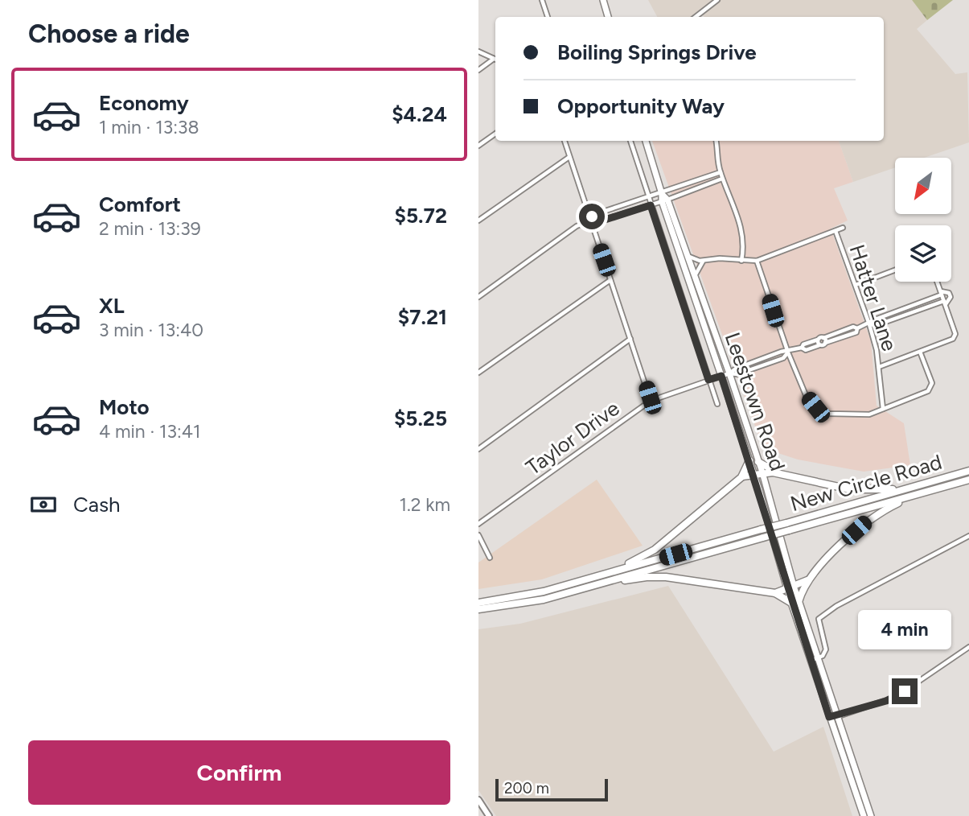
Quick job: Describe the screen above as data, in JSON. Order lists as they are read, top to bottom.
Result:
{
  "streets": {
    "highway": ["New Circle Road"],
    "main road": ["Leestown Road"],
    "street": ["Hatter Lane", "Taylor Drive"]
  },
  "crossings": [
    ["Leestown Road", "Taylor Drive"]
  ],
  "scale_bar": "200 m",
  "north": "bottom left",
  "page": {
    "heading": "Choose a ride",
    "banner": ["Boiling Springs Drive", "Opportunity Way"],
    "list": [
      {
        "name": "Economy",
        "note": "1 min · 13:38",
        "value": "$4.24"
      },
      {
        "name": "Comfort",
        "note": "2 min · 13:39",
        "value": "$5.72"
      },
      {
        "name": "XL",
        "note": "3 min · 13:40",
        "value": "$7.21"
      },
      {
        "name": "Moto",
        "note": "4 min · 13:41",
        "value": "$5.25"
      }
    ],
    "pay": ["Cash", "1.2 km"],
    "bubble": "4 min",
    "buttons": "Confirm",
    "scale": "200 m"
  }
}
